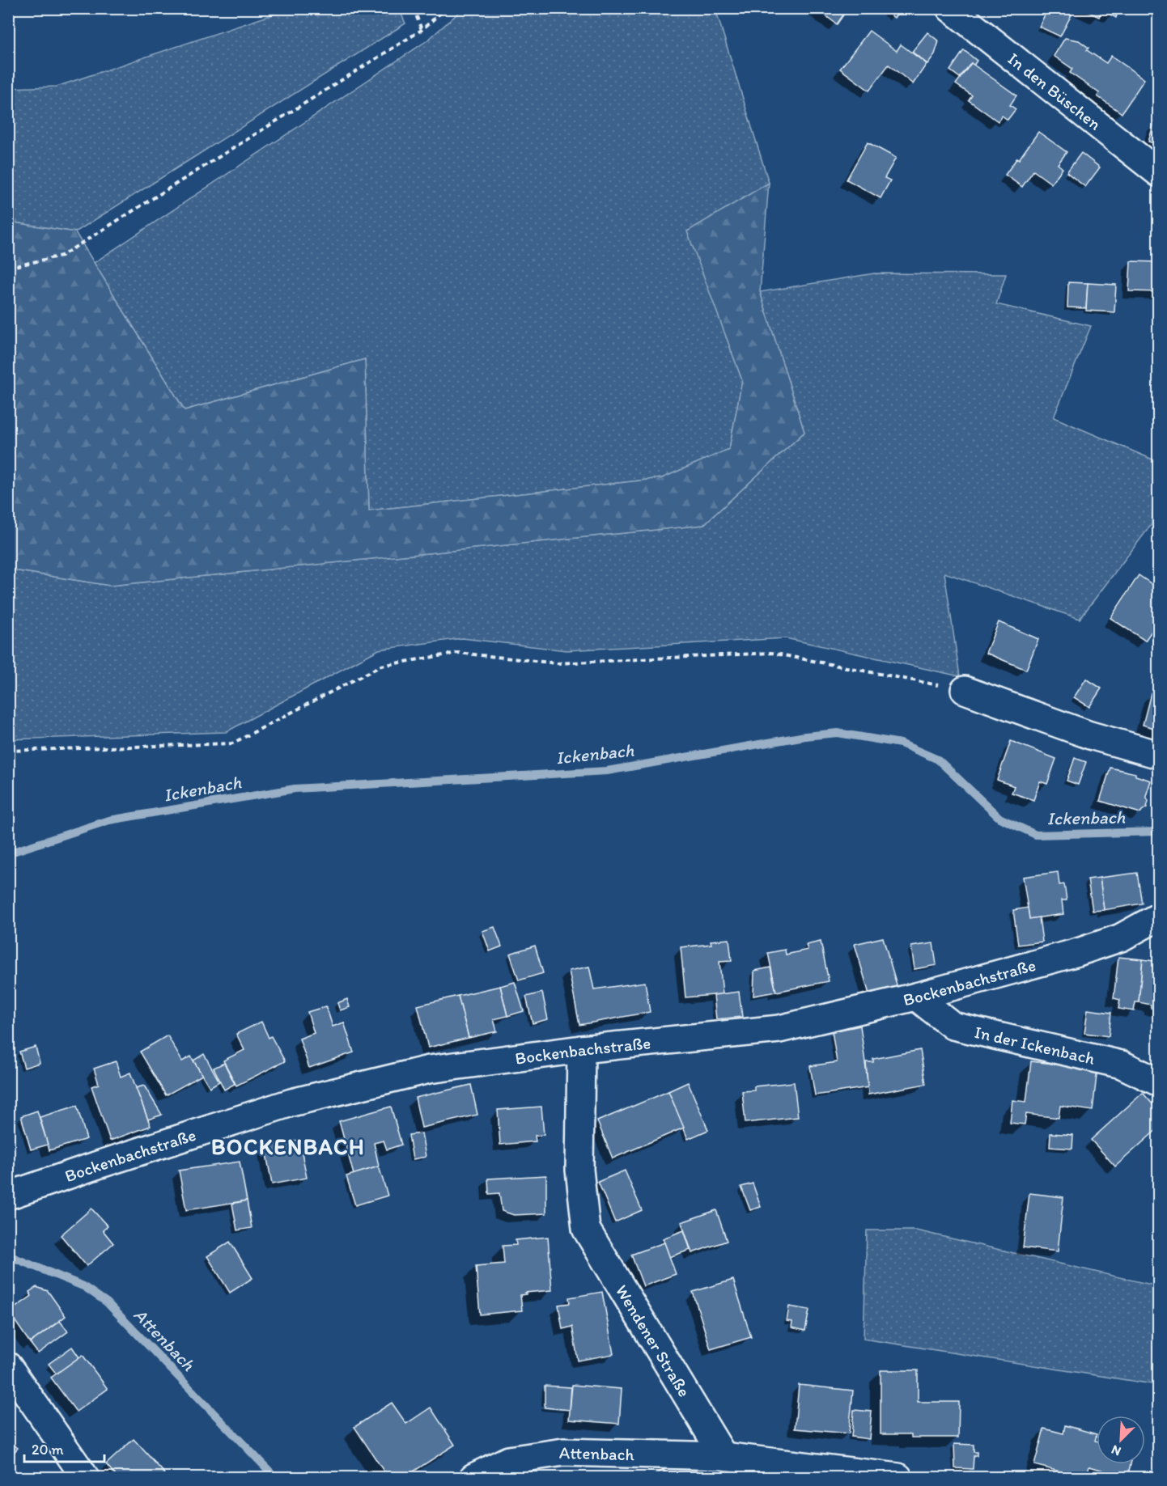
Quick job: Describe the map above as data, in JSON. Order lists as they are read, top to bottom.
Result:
{
  "streets": {
    "street": [
      "In den Büschen",
      "Bockenbachstraße",
      "In der Ickenbach",
      "Wendener Straße",
      "Attenbach"
    ]
  },
  "crossings": [
    ["Bockenbachstraße", "In der Ickenbach"],
    ["Bockenbachstraße", "Wendener Straße"],
    ["Wendener Straße", "Attenbach"]
  ],
  "districts": ["BOCKENBACH"],
  "water": ["Ickenbach", "Attenbach"],
  "scale_bar": "20 m",
  "north": "bottom left"
}
